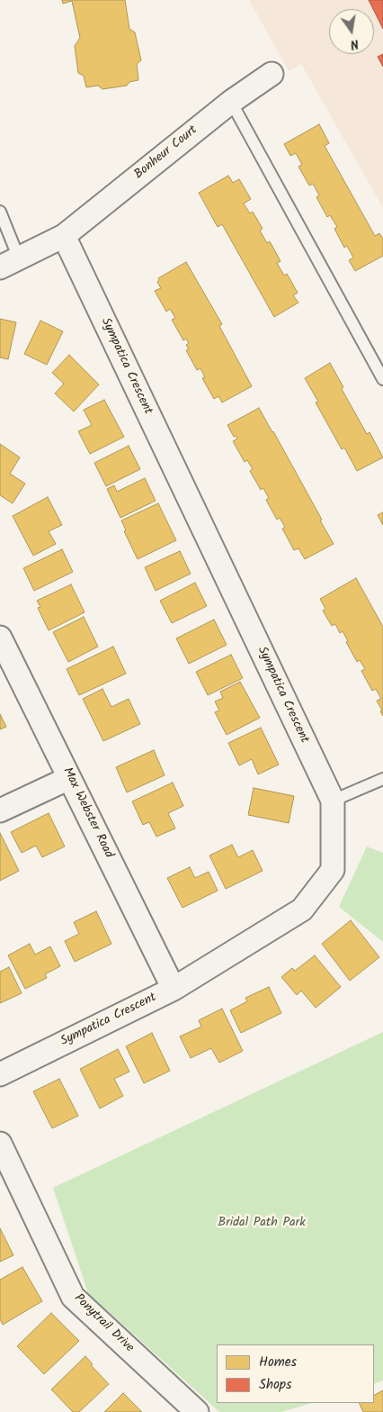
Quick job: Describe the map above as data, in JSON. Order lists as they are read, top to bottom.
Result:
{
  "streets": {
    "street": [
      "Bonheur Court",
      "Sympatica Crescent",
      "Max Webster Road",
      "Ponytrail Drive"
    ]
  },
  "crossings": [
    ["Bonheur Court", "Sympatica Crescent"],
    ["Sympatica Crescent", "Max Webster Road"]
  ],
  "parks": ["Bridal Path Park"],
  "legend": ["Homes", "Shops"],
  "north": "bottom"
}
